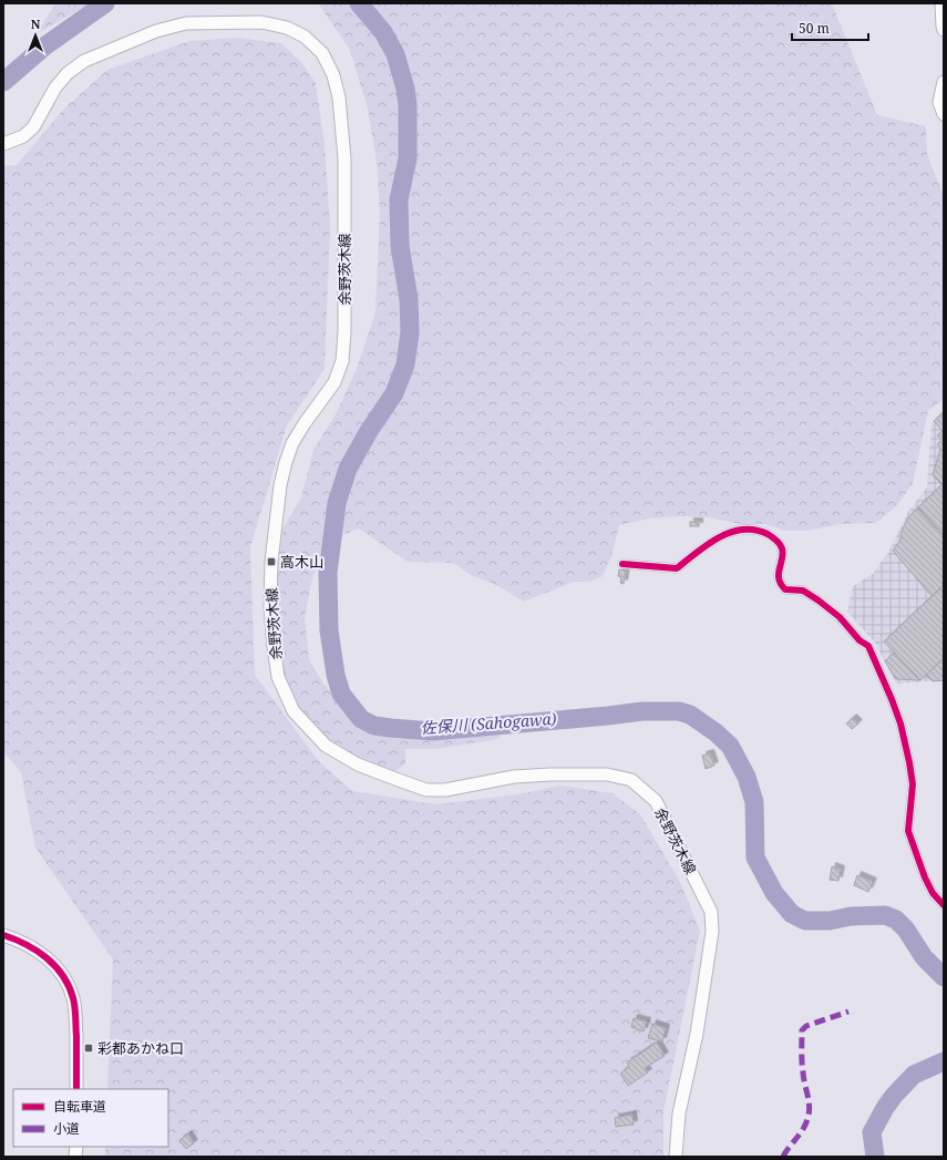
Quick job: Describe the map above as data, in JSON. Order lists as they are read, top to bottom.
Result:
{
  "streets": {
    "main road": ["余野茨木線"]
  },
  "water": ["佐保川 (Sahogawa)"],
  "places": {
    "transit": ["高木山", "彩都あかね口"]
  },
  "legend": ["自転車道", "小道"],
  "scale_bar": "50 m",
  "north": "top"
}
